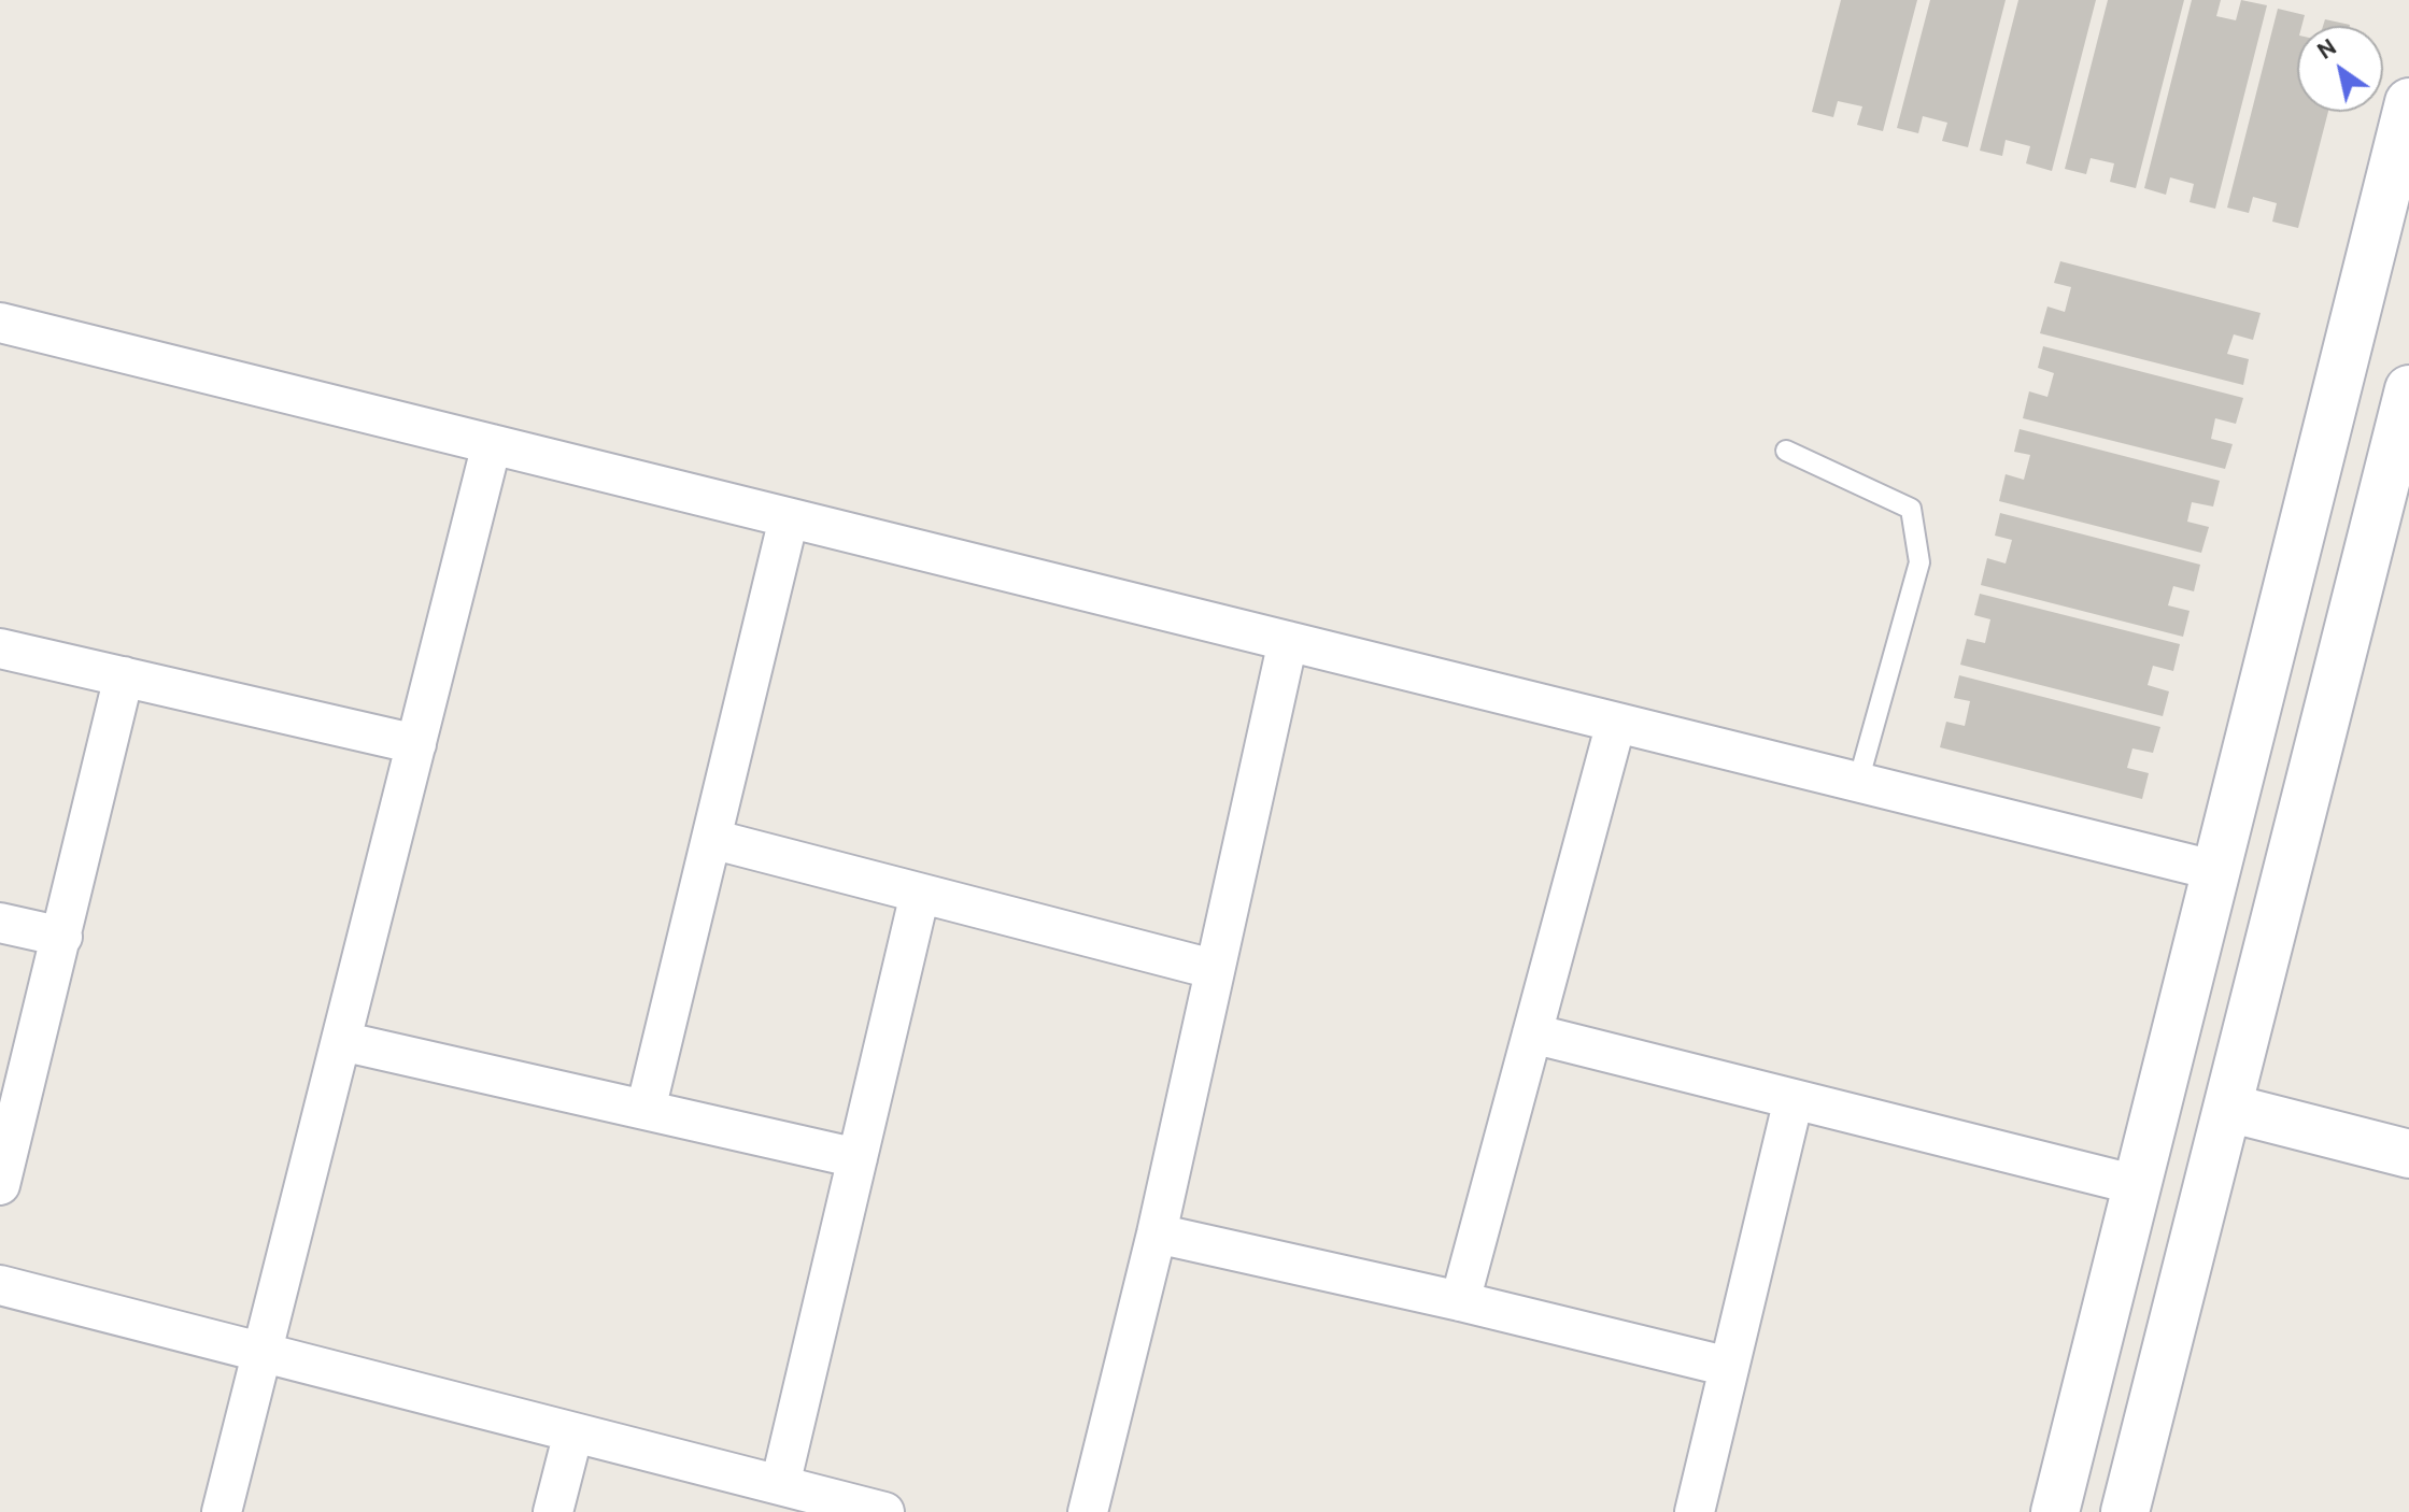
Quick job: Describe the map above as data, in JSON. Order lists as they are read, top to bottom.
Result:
{
  "north": "top left"
}
